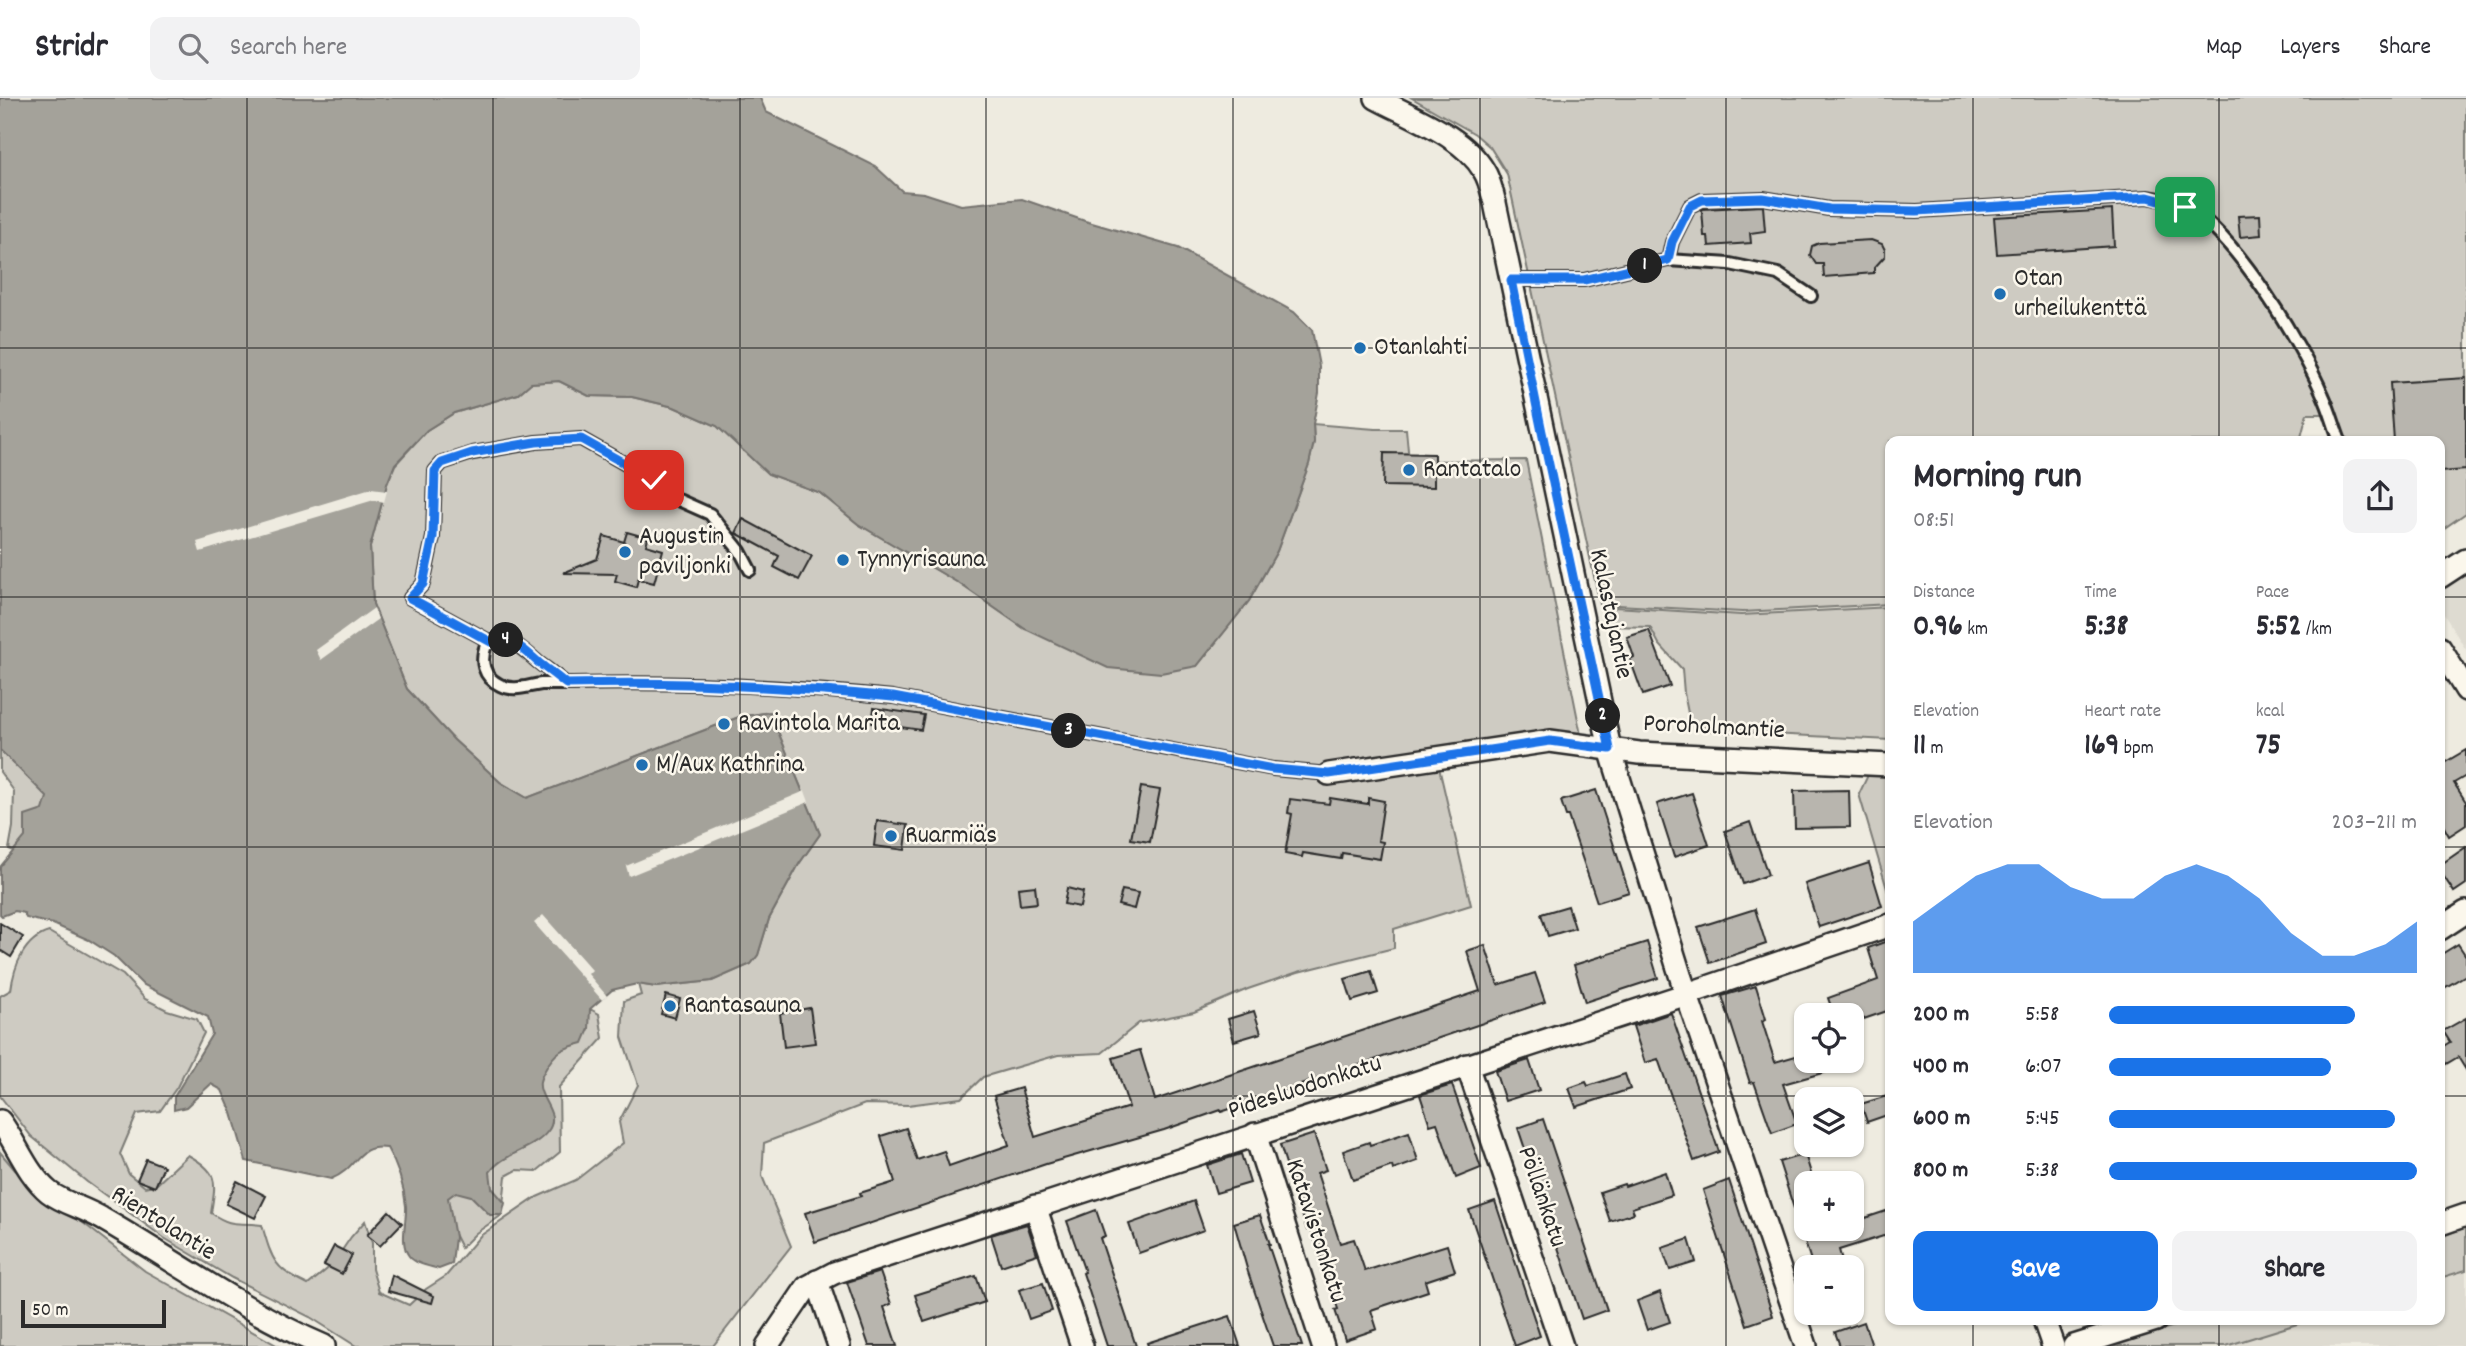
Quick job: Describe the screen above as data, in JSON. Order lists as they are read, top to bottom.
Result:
{
  "streets": {
    "street": [
      "Kalastajantie",
      "Poroholmantie",
      "Pidesluodonkatu",
      "Pöllänkatu",
      "Rientolantie",
      "Katavistonkatu"
    ]
  },
  "crossings": [
    ["Kalastajantie", "Poroholmantie"],
    ["Kalastajantie", "Pidesluodonkatu"],
    ["Pidesluodonkatu", "Pöllänkatu"],
    ["Pidesluodonkatu", "Katavistonkatu"]
  ],
  "places": [
    "Otan urheilukenttä",
    "Otanlahti",
    "Rantatalo",
    "Augustin paviljonki",
    "Tynnyrisauna",
    "Ravintola Marita",
    "M/Aux Kathrina",
    "Ruarmiäs",
    "Rantasauna"
  ],
  "scale_bar": "50 m",
  "page": {
    "header": "Stridr",
    "search": "Search here",
    "nav": ["Map", "Layers", "Share"],
    "pins": [
      "1",
      "4",
      "2",
      "3"
    ],
    "heading": ["Morning run", "08:51"],
    "stats": [
      ["Distance", "0.96 km"],
      ["Time", "5:38"],
      ["Pace", "5:52 /km"],
      ["Elevation", "11 m"],
      ["Heart rate", "169 bpm"],
      ["kcal", "75"]
    ],
    "chart": ["Elevation", "203–211 m"],
    "list": [
      {
        "name": "200 m",
        "note": "5:58"
      },
      {
        "name": "400 m",
        "note": "6:07"
      },
      {
        "name": "600 m",
        "note": "5:45"
      },
      {
        "name": "800 m",
        "note": "5:38"
      }
    ],
    "map_buttons": ["+", "−"],
    "buttons": ["Save", "Share"],
    "scale": "50 m"
  }
}
